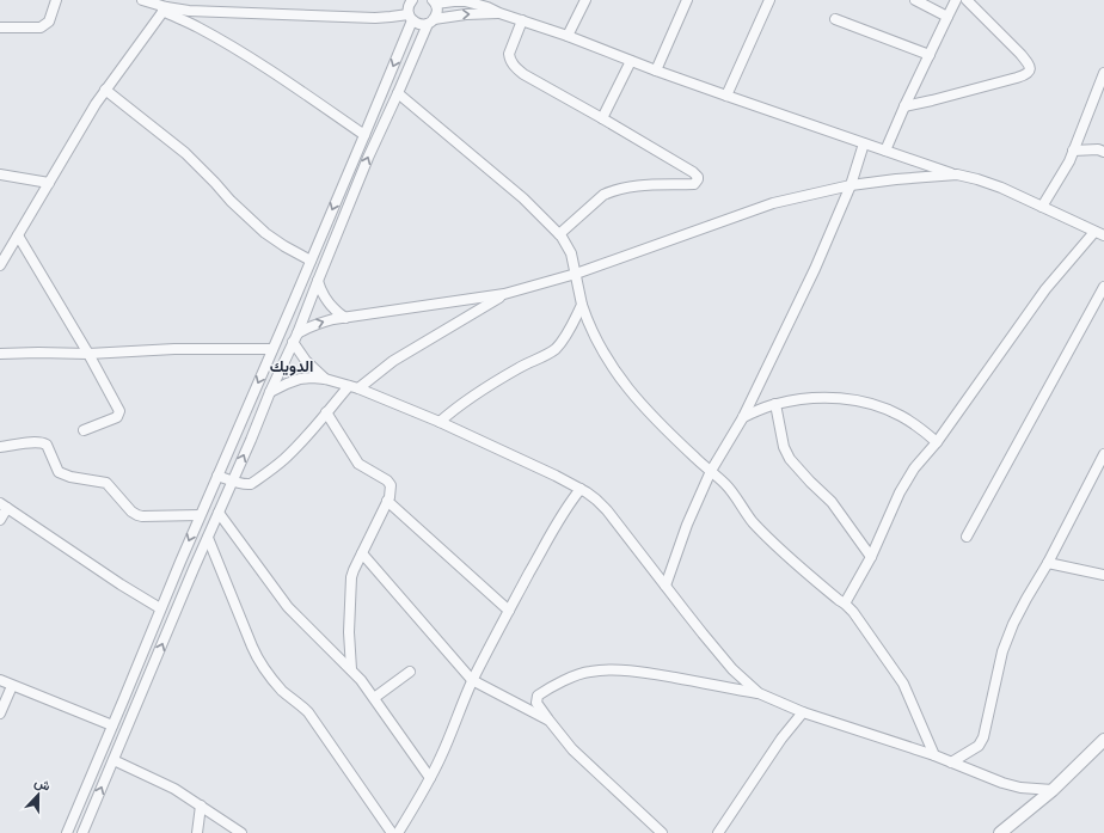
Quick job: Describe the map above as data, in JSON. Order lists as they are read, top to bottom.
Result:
{
  "districts": ["الدويك"],
  "north": "top"
}
